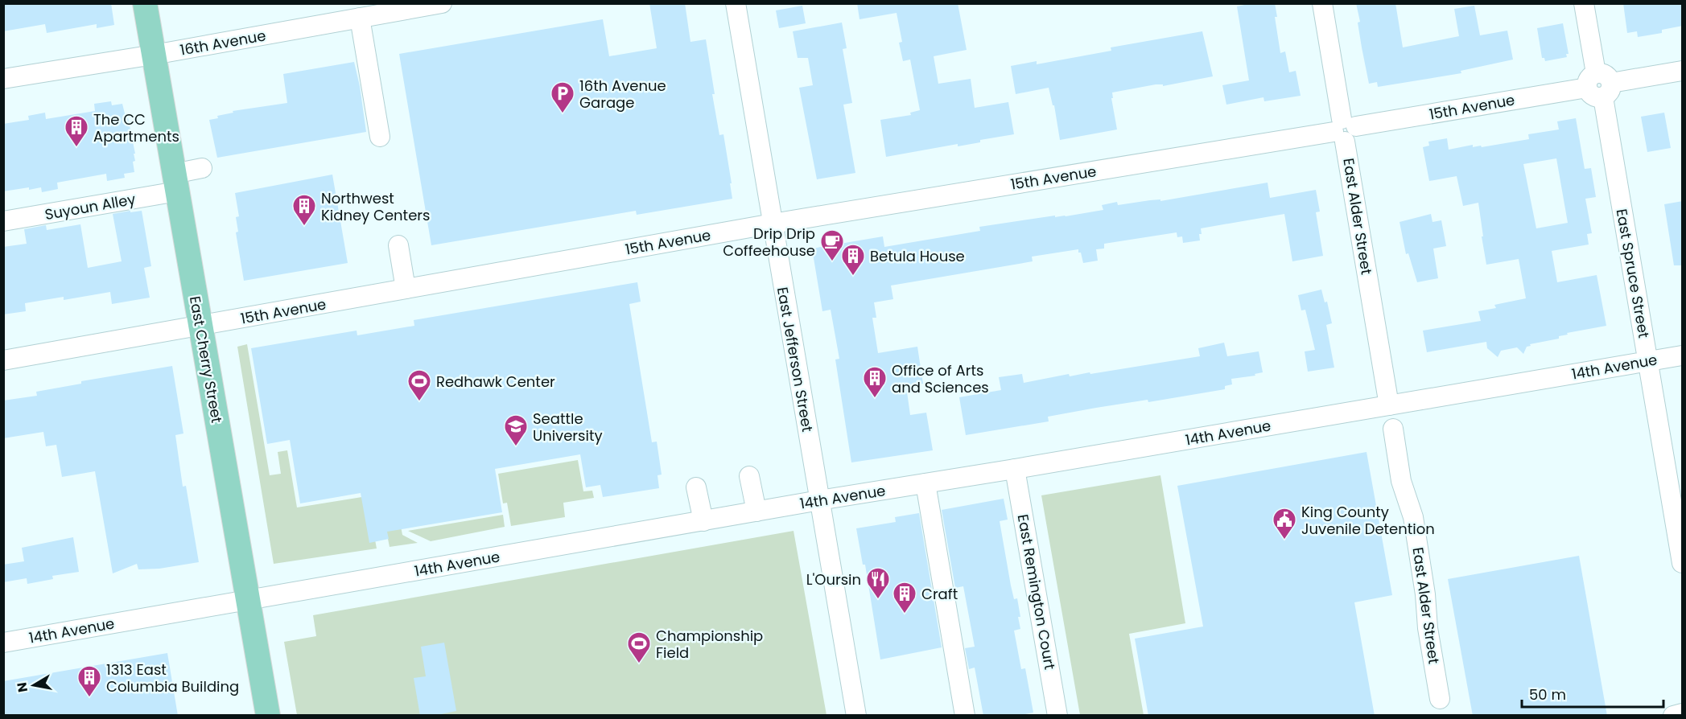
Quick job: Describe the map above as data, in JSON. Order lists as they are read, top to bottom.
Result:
{
  "streets": {
    "main road": ["East Cherry Street"],
    "street": [
      "16th Avenue",
      "15th Avenue",
      "Suyoun Alley",
      "East Alder Street",
      "East Spruce Street",
      "East Jefferson Street",
      "14th Avenue",
      "East Remington Court"
    ]
  },
  "crossings": [
    ["16th Avenue", "East Cherry Street"],
    ["15th Avenue", "East Alder Street"],
    ["15th Avenue", "East Spruce Street"],
    ["15th Avenue", "East Cherry Street"],
    ["15th Avenue", "East Jefferson Street"],
    ["Suyoun Alley", "East Cherry Street"],
    ["East Alder Street", "14th Avenue"],
    ["East Spruce Street", "14th Avenue"],
    ["East Cherry Street", "14th Avenue"],
    ["East Jefferson Street", "14th Avenue"],
    ["14th Avenue", "East Remington Court"]
  ],
  "places": {
    "parking": ["16th Avenue Garage"],
    "building": [
      "The CC Apartments",
      "Northwest Kidney Centers",
      "Betula House",
      "Office of Arts and Sciences",
      "Craft",
      "1313 East Columbia Building"
    ],
    "cafe": ["Drip Drip Coffeehouse"],
    "sports": ["Redhawk Center", "Championship Field"],
    "school or university": ["Seattle University"],
    "public building": ["King County Juvenile Detention"],
    "restaurant": ["L'Oursin"]
  },
  "scale_bar": "50 m",
  "north": "left"
}
